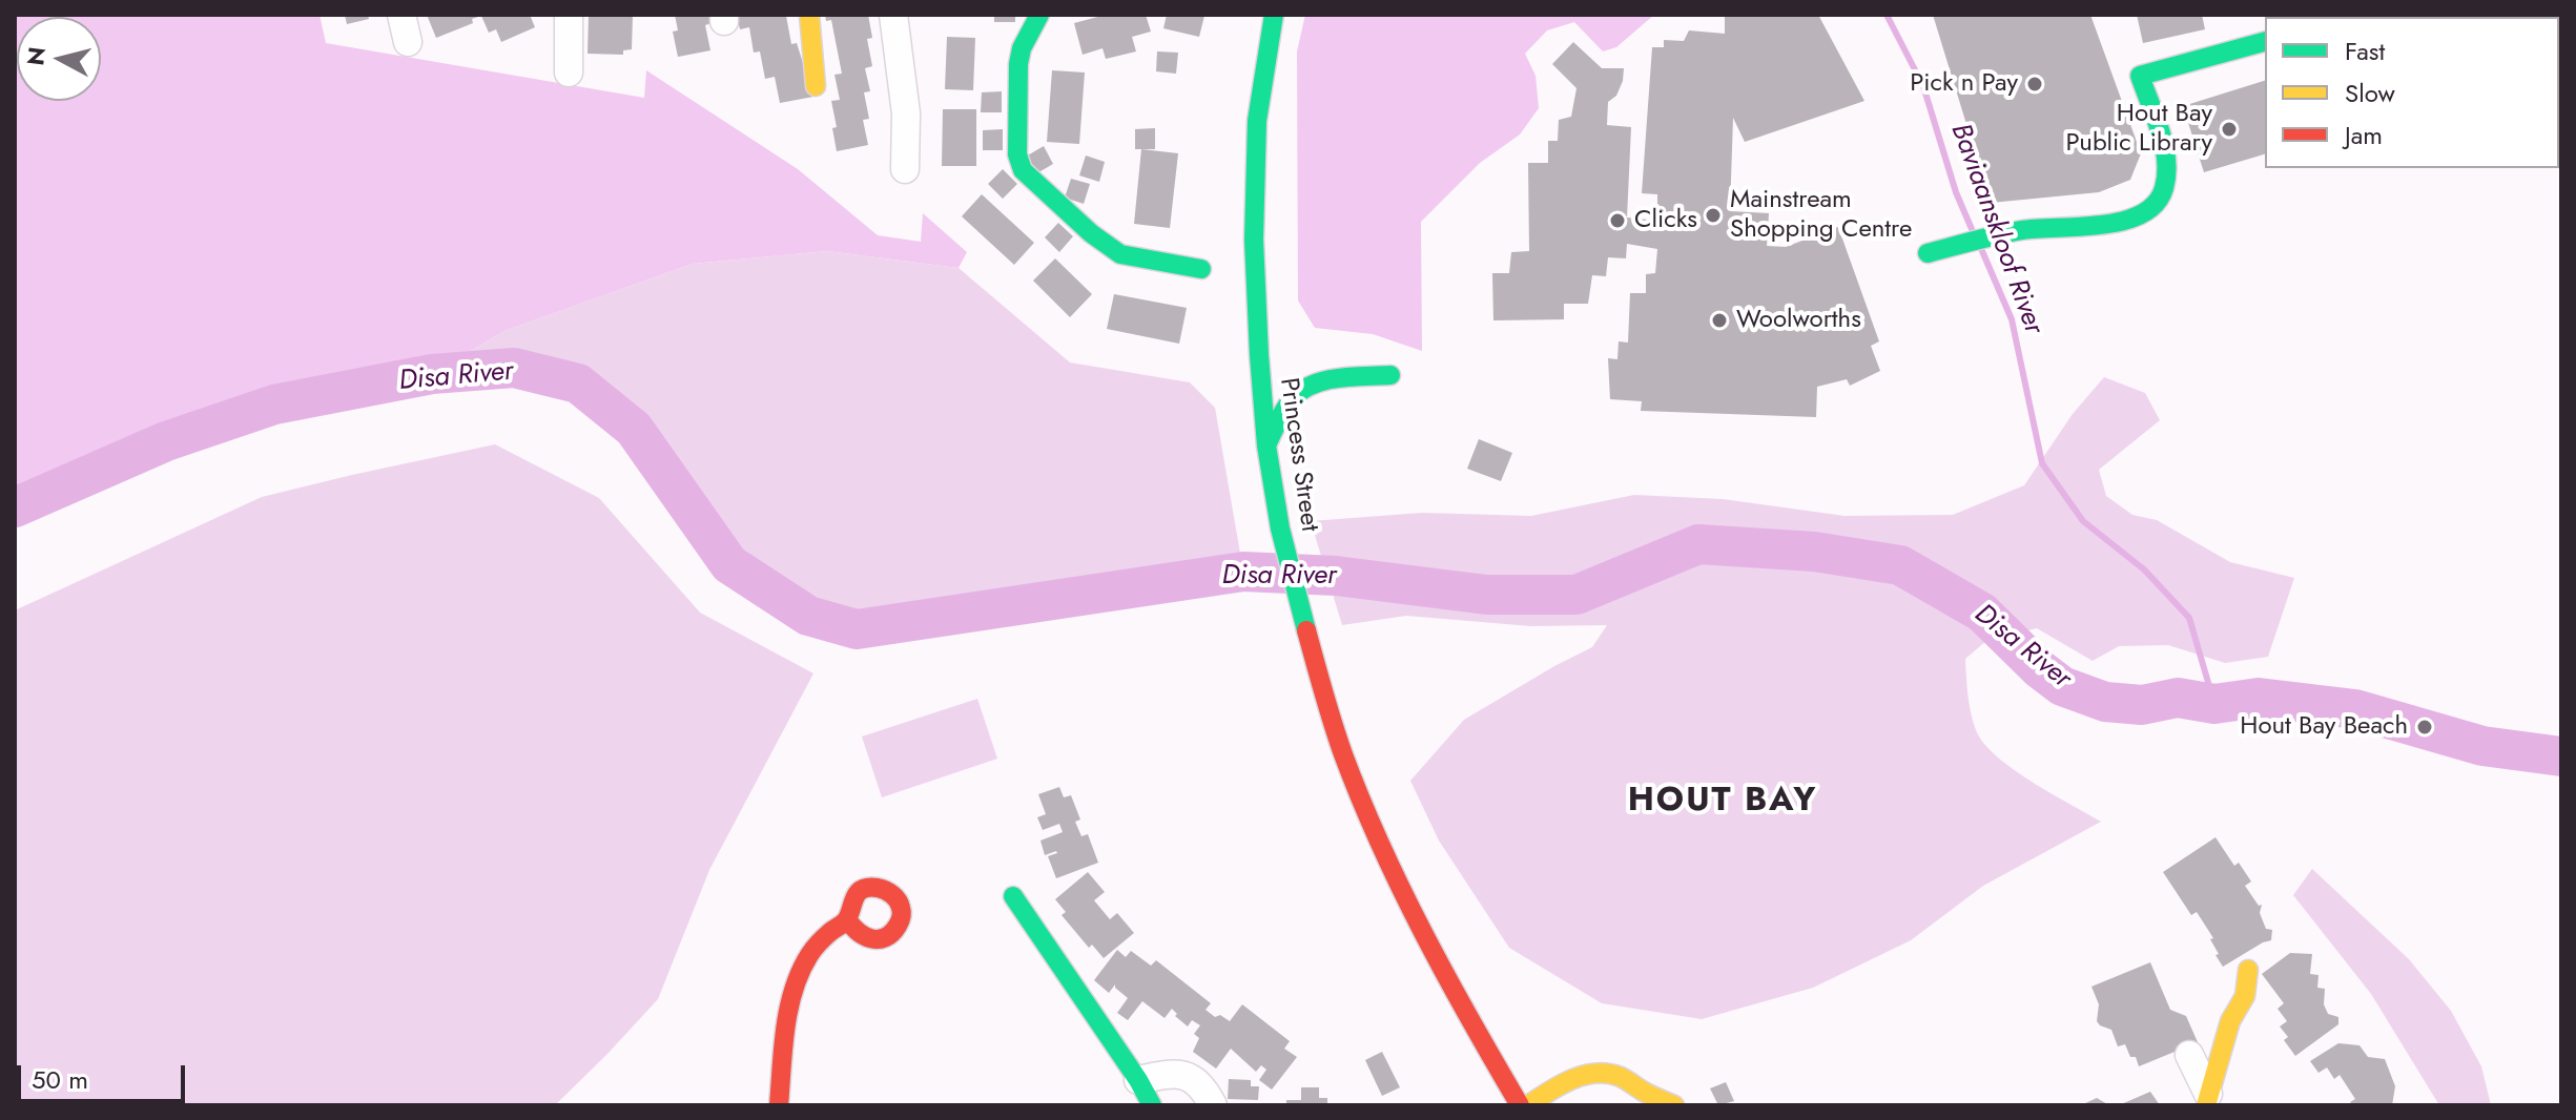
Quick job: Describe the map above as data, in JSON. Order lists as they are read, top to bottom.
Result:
{
  "streets": {
    "street": ["Princess Street"]
  },
  "districts": ["HOUT BAY"],
  "water": ["Baviaanskloof River", "Disa River"],
  "places": [
    "Pick n Pay",
    "Hout Bay Public Library",
    "Mainstream Shopping Centre",
    "Clicks",
    "Woolworths",
    "Hout Bay Beach"
  ],
  "legend": ["Fast", "Slow", "Jam"],
  "scale_bar": "50 m",
  "north": "left"
}
